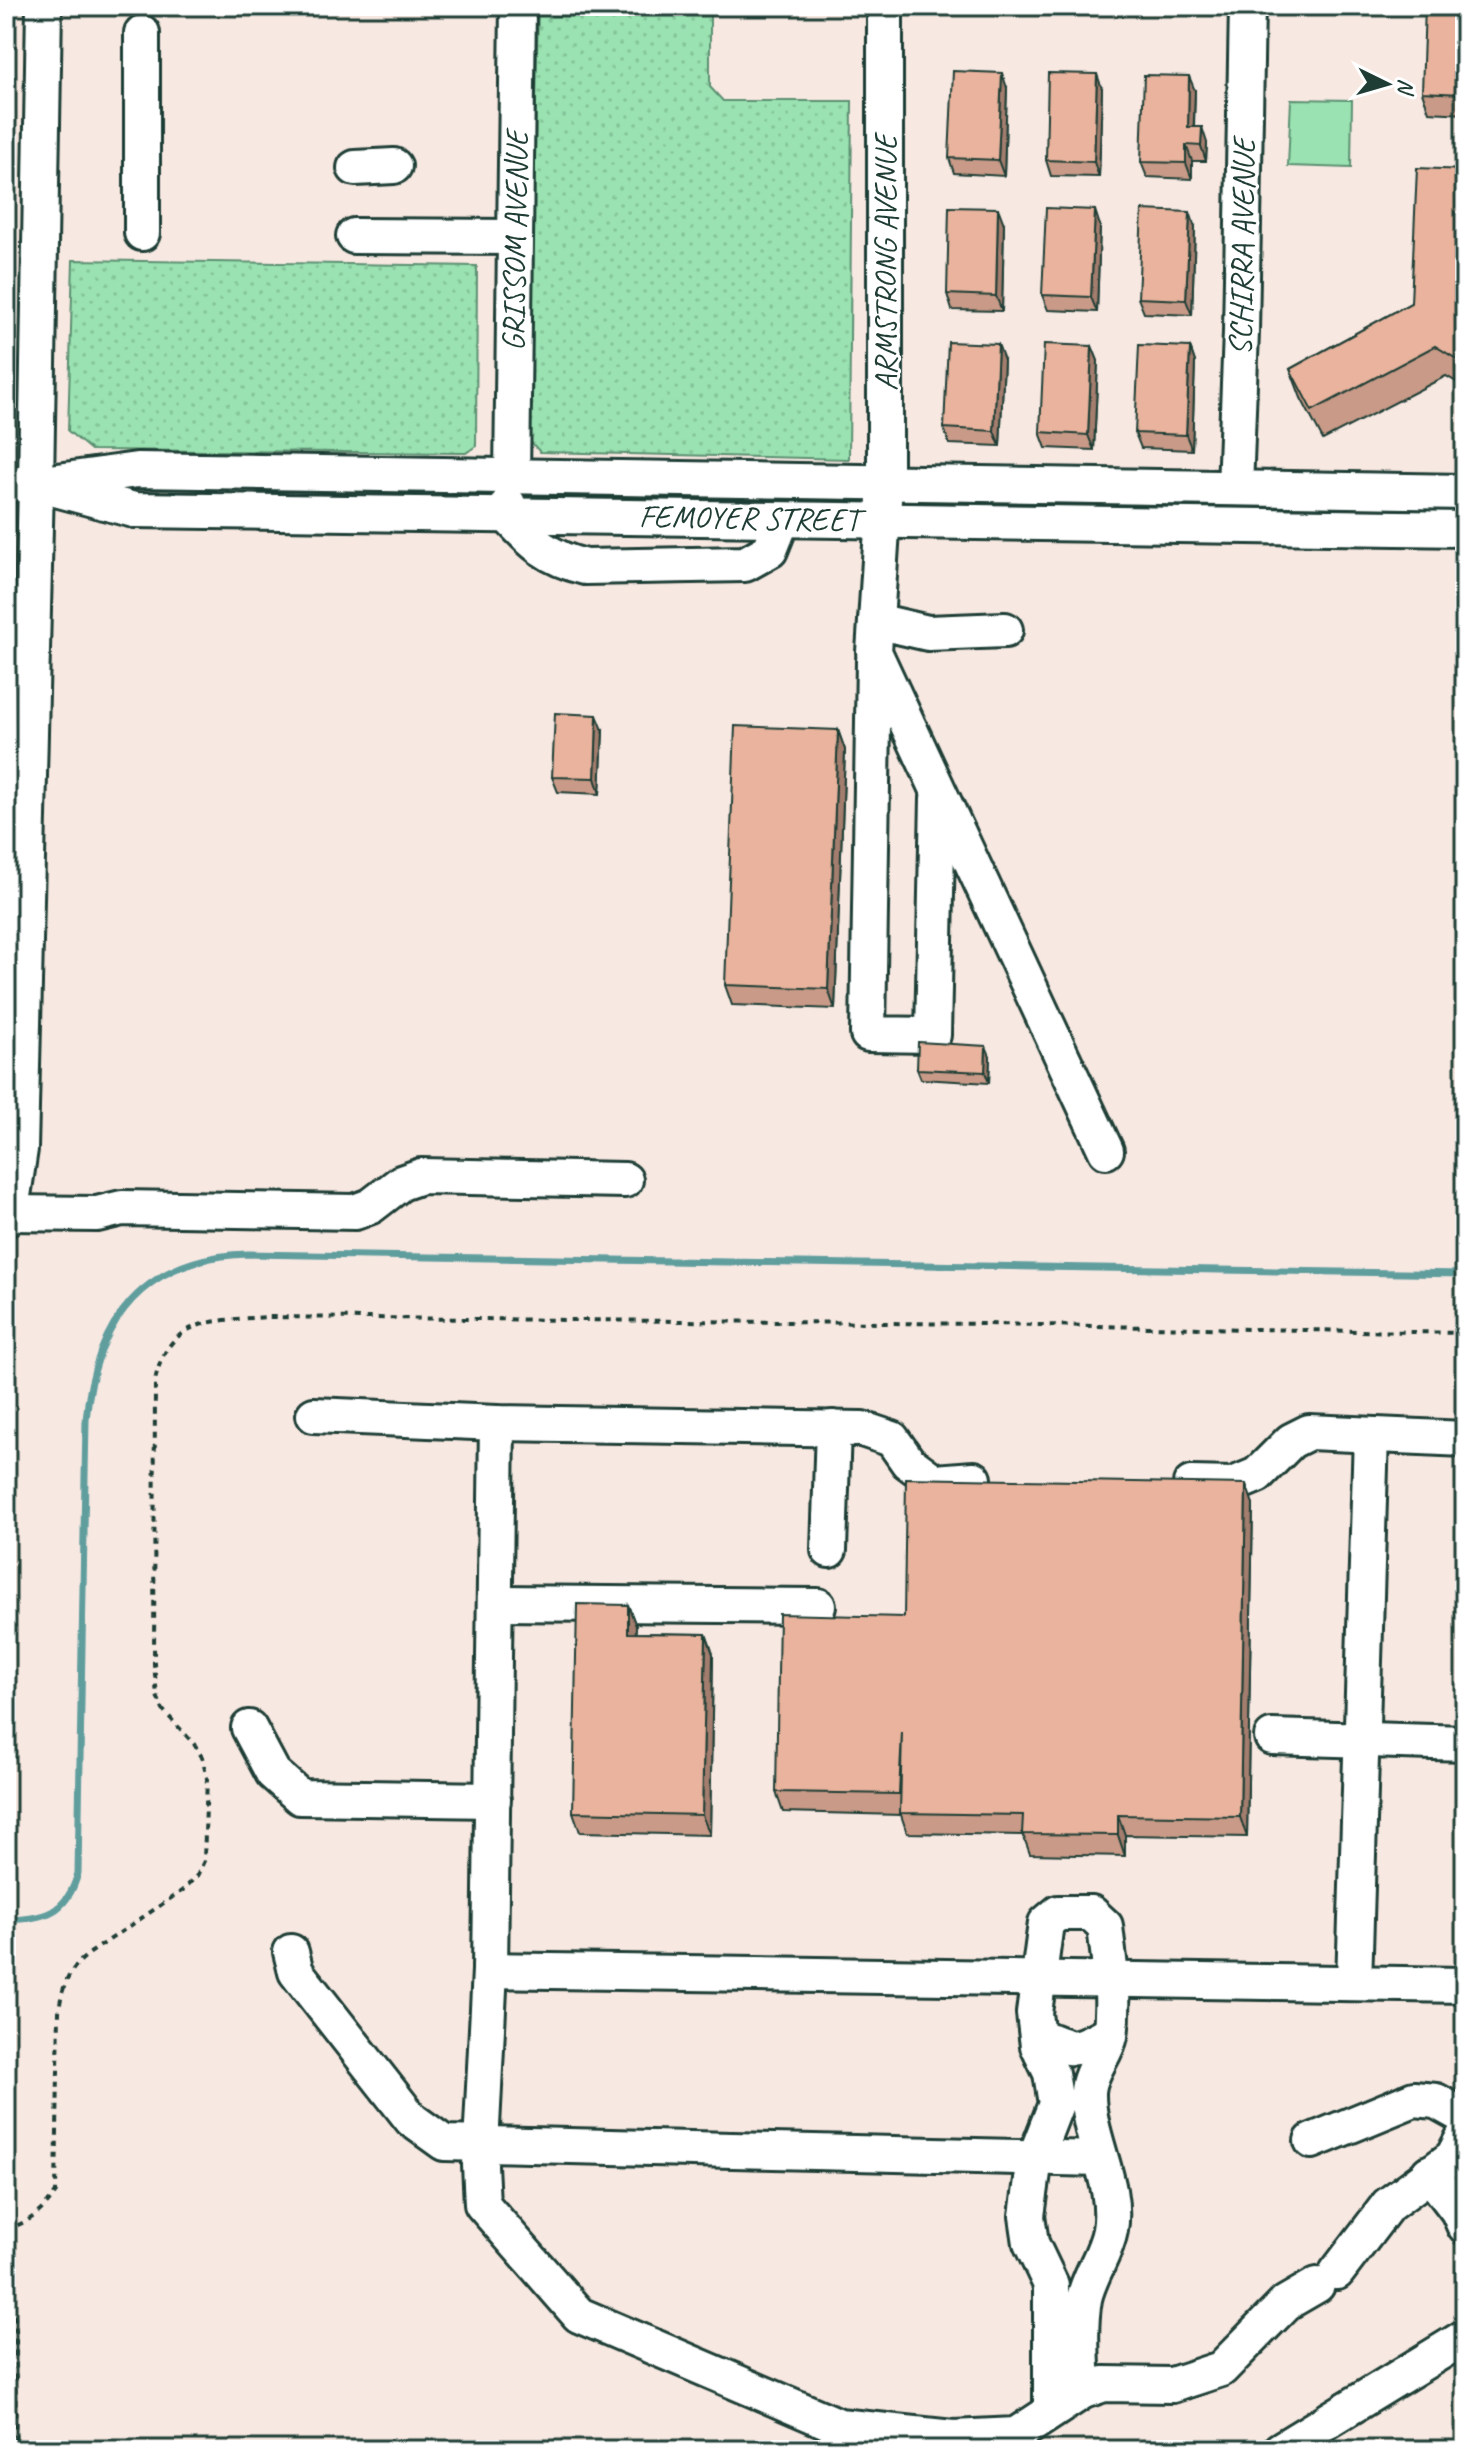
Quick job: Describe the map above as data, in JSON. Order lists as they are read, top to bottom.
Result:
{
  "streets": {
    "street": [
      "GRISSOM AVENUE",
      "SCHIRRA AVENUE",
      "ARMSTRONG AVENUE",
      "FEMOYER STREET"
    ]
  },
  "crossings": [
    ["GRISSOM AVENUE", "FEMOYER STREET"],
    ["SCHIRRA AVENUE", "FEMOYER STREET"],
    ["ARMSTRONG AVENUE", "FEMOYER STREET"]
  ],
  "north": "right"
}
